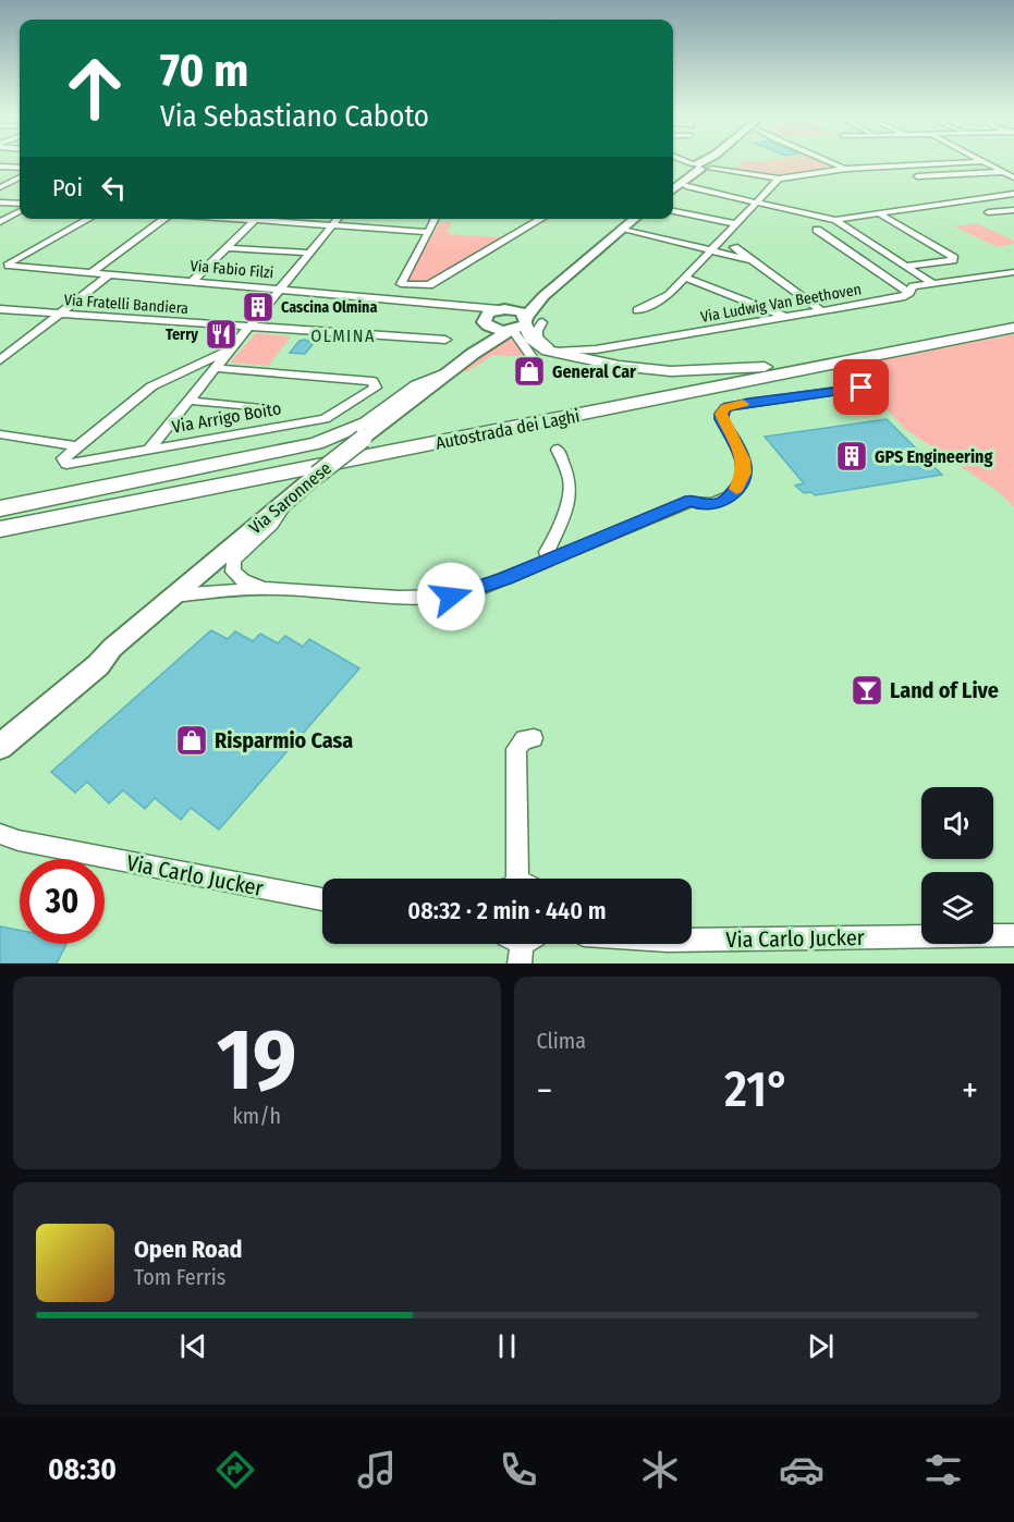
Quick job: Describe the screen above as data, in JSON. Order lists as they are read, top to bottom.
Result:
{
  "streets": {
    "highway": ["Autostrada dei Laghi"],
    "main road": ["Via Saronnese"],
    "street": [
      "Via Fabio Filzi",
      "Via Ludwig Van Beethoven",
      "Via Fratelli Bandiera",
      "Via Arrigo Boito",
      "Via Carlo Jucker"
    ]
  },
  "crossings": [
    ["Via Fabio Filzi", "Via Saronnese"]
  ],
  "districts": ["OLMINA"],
  "places": {
    "building": ["Cascina Olmina", "GPS Engineering"],
    "restaurant": ["Terry"],
    "shop": ["General Car", "Risparmio Casa"],
    "bar": ["Land of Live"]
  },
  "page": {
    "turn": ["70 m", "Via Sebastiano Caboto"],
    "then": "Poi",
    "limit": "30",
    "trip": "08:32 · 2 min · 440 m",
    "tile": [
      ["19", "km/h"],
      "Clima"
    ],
    "heat": ["−", "21°", "+"],
    "song": ["Open Road", "Tom Ferris"],
    "tabs": "08:30"
  }
}
